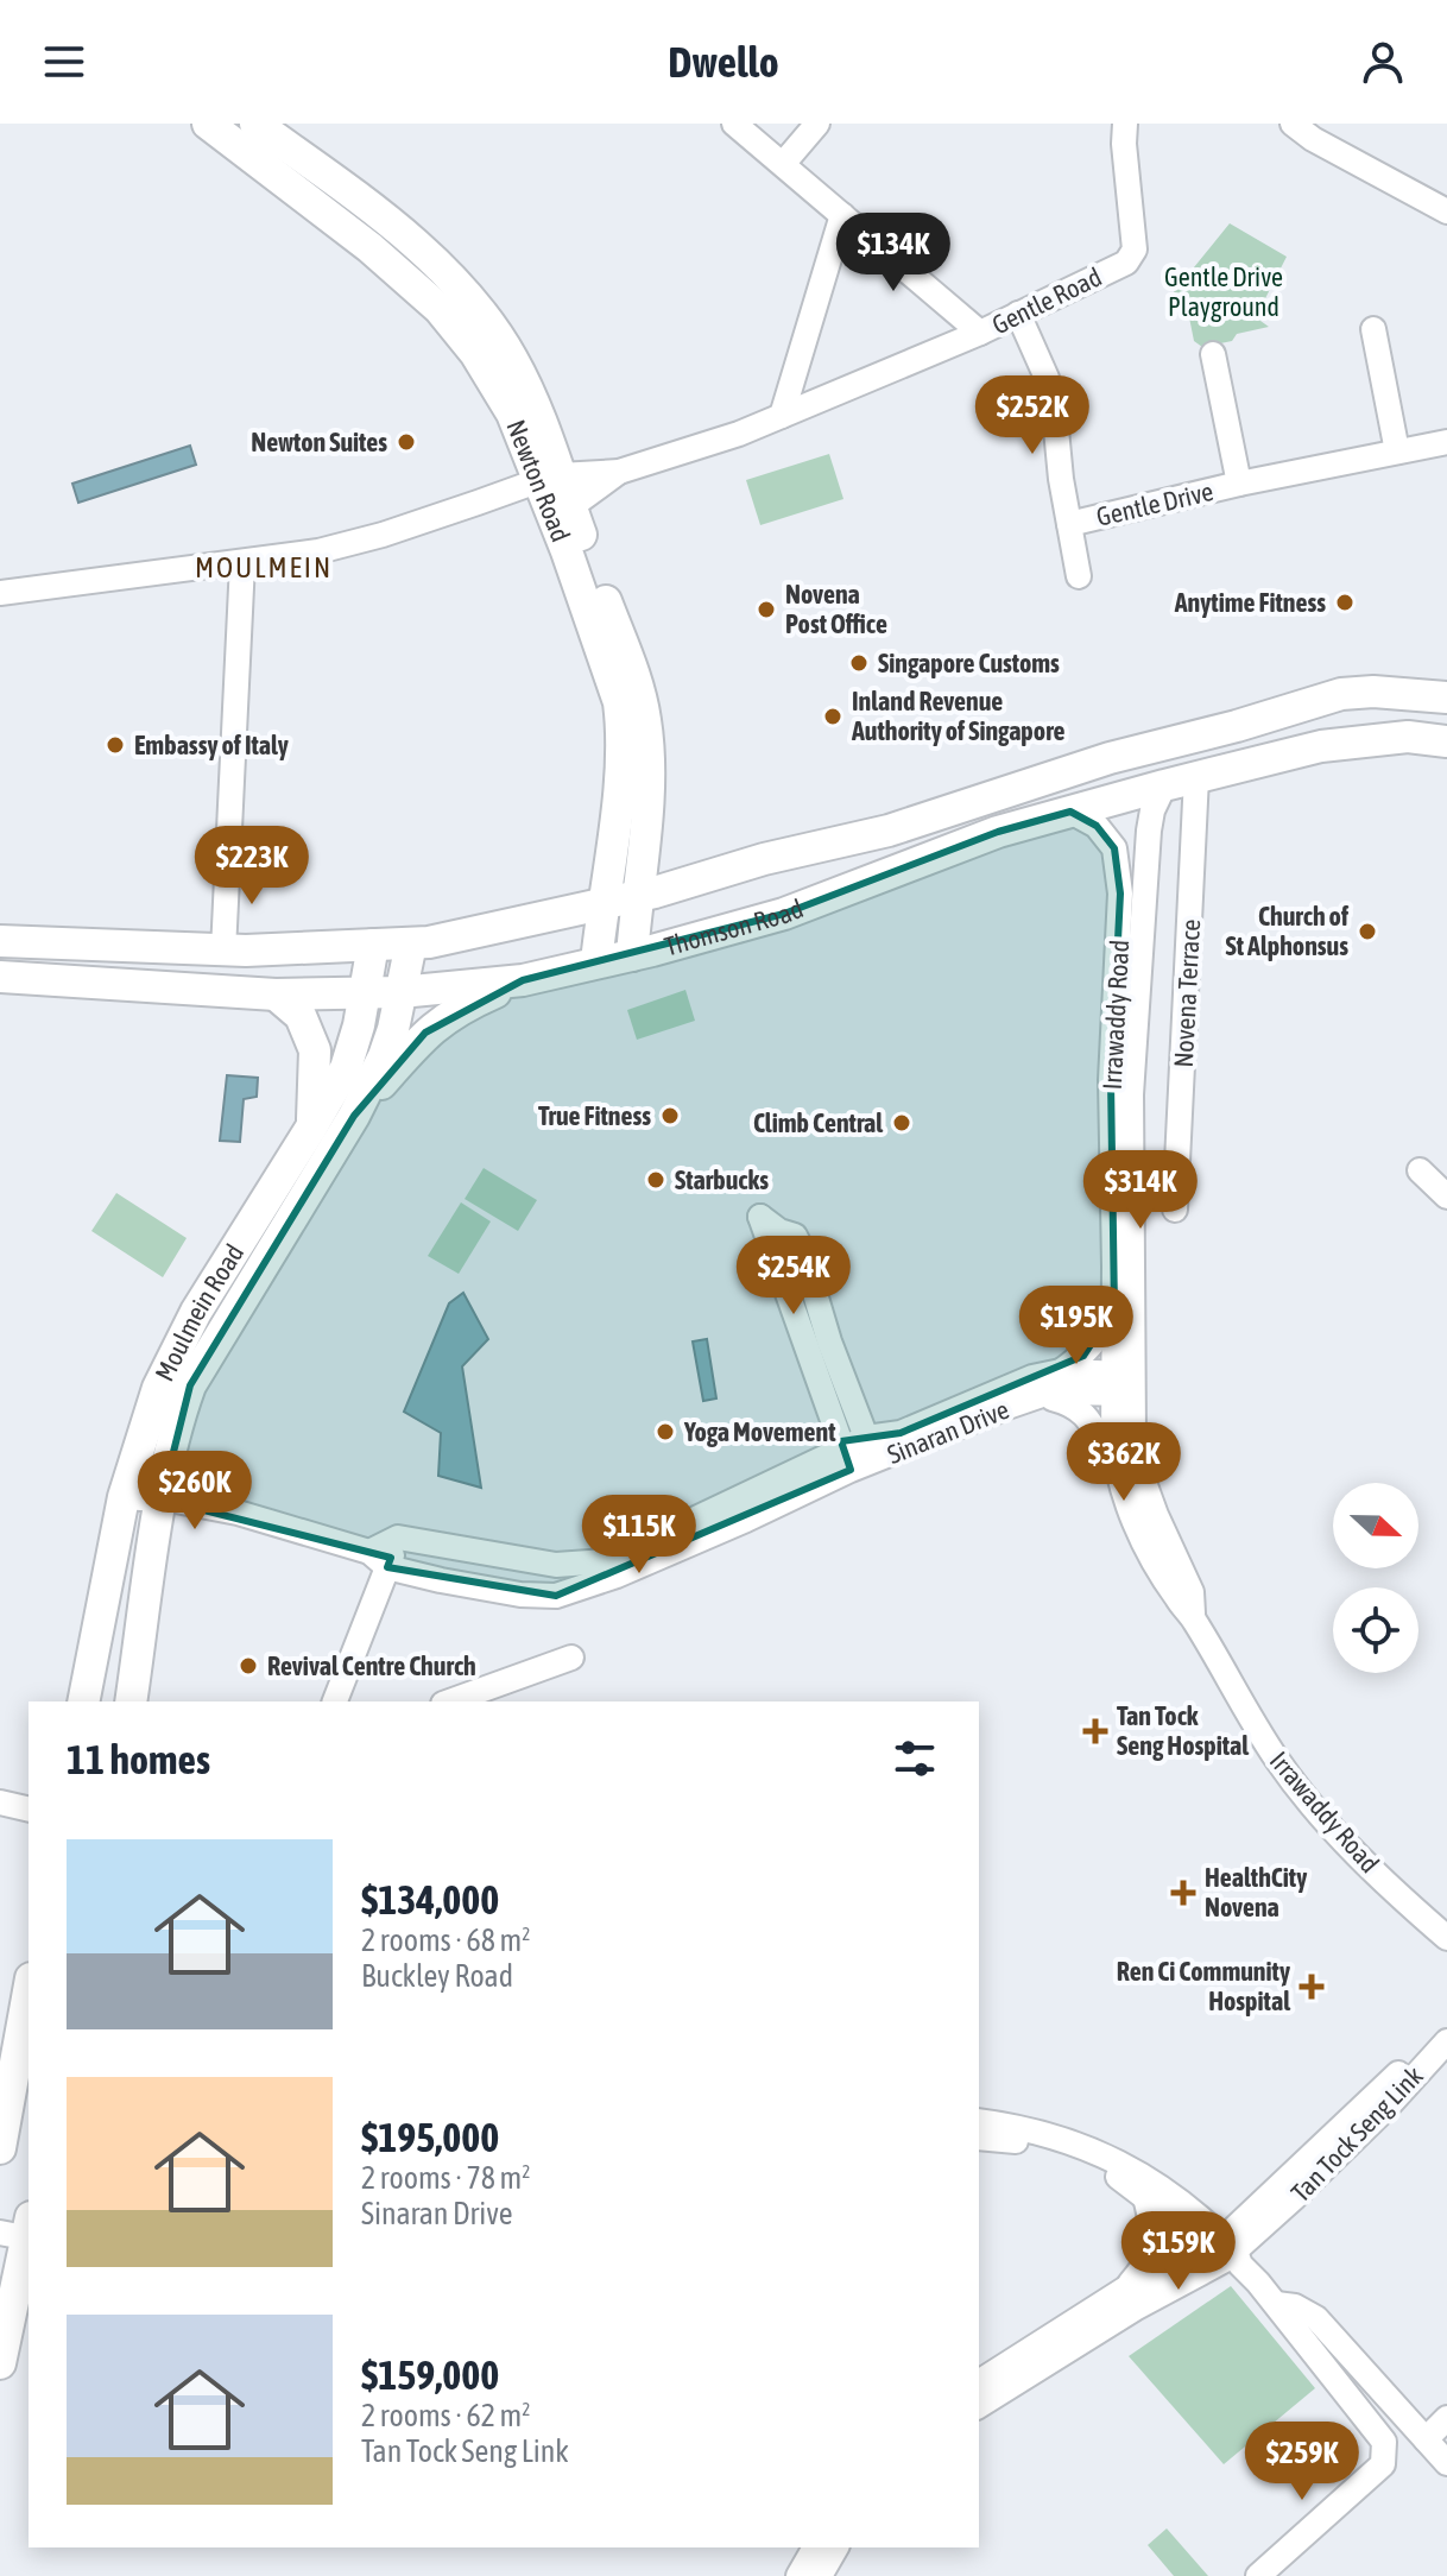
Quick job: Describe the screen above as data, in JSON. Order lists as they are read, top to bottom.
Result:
{
  "streets": {
    "main road": ["Newton Road", "Thomson Road", "Moulmein Road"],
    "street": [
      "Gentle Road",
      "Gentle Drive",
      "Novena Terrace",
      "Irrawaddy Road",
      "Sinaran Drive",
      "Tan Tock Seng Link"
    ]
  },
  "crossings": [
    ["Gentle Road", "Gentle Drive"],
    ["Newton Road", "Thomson Road"],
    ["Thomson Road", "Novena Terrace"],
    ["Thomson Road", "Irrawaddy Road"],
    ["Thomson Road", "Moulmein Road"],
    ["Irrawaddy Road", "Sinaran Drive"],
    ["Moulmein Road", "Sinaran Drive"]
  ],
  "districts": ["MOULMEIN"],
  "parks": ["Gentle Drive Playground"],
  "places": {
    "other": [
      "Newton Suites",
      "Anytime Fitness",
      "Novena Post Office",
      "Singapore Customs",
      "Inland Revenue Authority of Singapore",
      "Embassy of Italy",
      "Church of St Alphonsus",
      "True Fitness",
      "Climb Central",
      "Starbucks",
      "Yoga Movement",
      "Revival Centre Church"
    ],
    "health": ["Tan Tock Seng Hospital", "HealthCity Novena", "Ren Ci Community Hospital"]
  },
  "north": "right",
  "page": {
    "header": "Dwello",
    "price": [
      "$134K",
      "$252K",
      "$223K",
      "$314K",
      "$254K",
      "$195K",
      "$362K",
      "$260K",
      "$115K",
      "$159K",
      "$259K"
    ],
    "heading": "11 homes",
    "list": [
      {
        "name": "$134,000",
        "note": "2 rooms · 68 m² · Buckley Road"
      },
      {
        "name": "$195,000",
        "note": "2 rooms · 78 m² · Sinaran Drive"
      },
      {
        "name": "$159,000",
        "note": "2 rooms · 62 m² · Tan Tock Seng Link"
      }
    ]
  }
}
